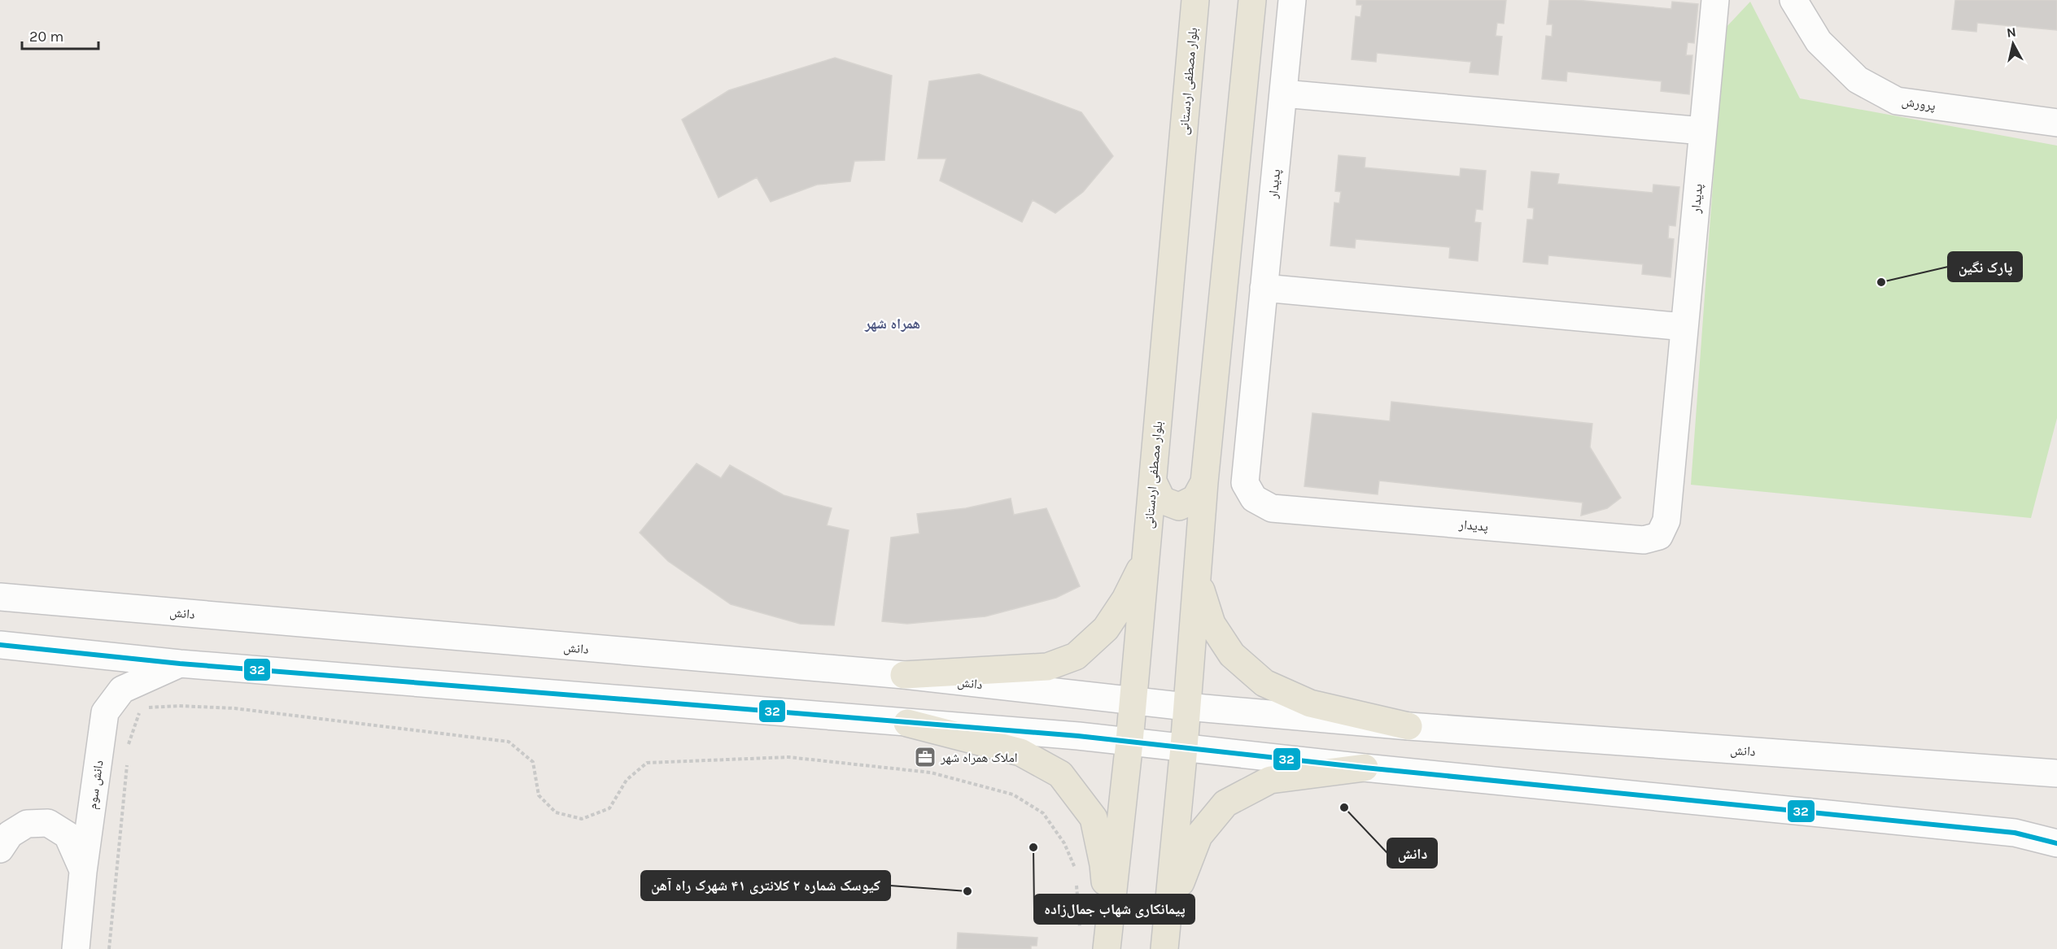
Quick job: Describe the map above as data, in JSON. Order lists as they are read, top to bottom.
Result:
{
  "streets": {
    "main road": ["بلوار مصطفی اردستانی"],
    "street": [
      "پرورش",
      "پدیدار",
      "دانش",
      "دانش سوم"
    ]
  },
  "crossings": [
    ["بلوار مصطفی اردستانی", "دانش"]
  ],
  "districts": ["همراه شهر"],
  "places": {
    "other": [
      "پارک نگین",
      "دانش",
      "پیمانکاری شهاب جمال‌زاده",
      "کیوسک شماره ۲ کلانتری ۴۱ شهرک راه آهن"
    ],
    "office": ["املاک همراه شهر"]
  },
  "lines": ["transit line 32"],
  "scale_bar": "20 m",
  "north": "top"
}
